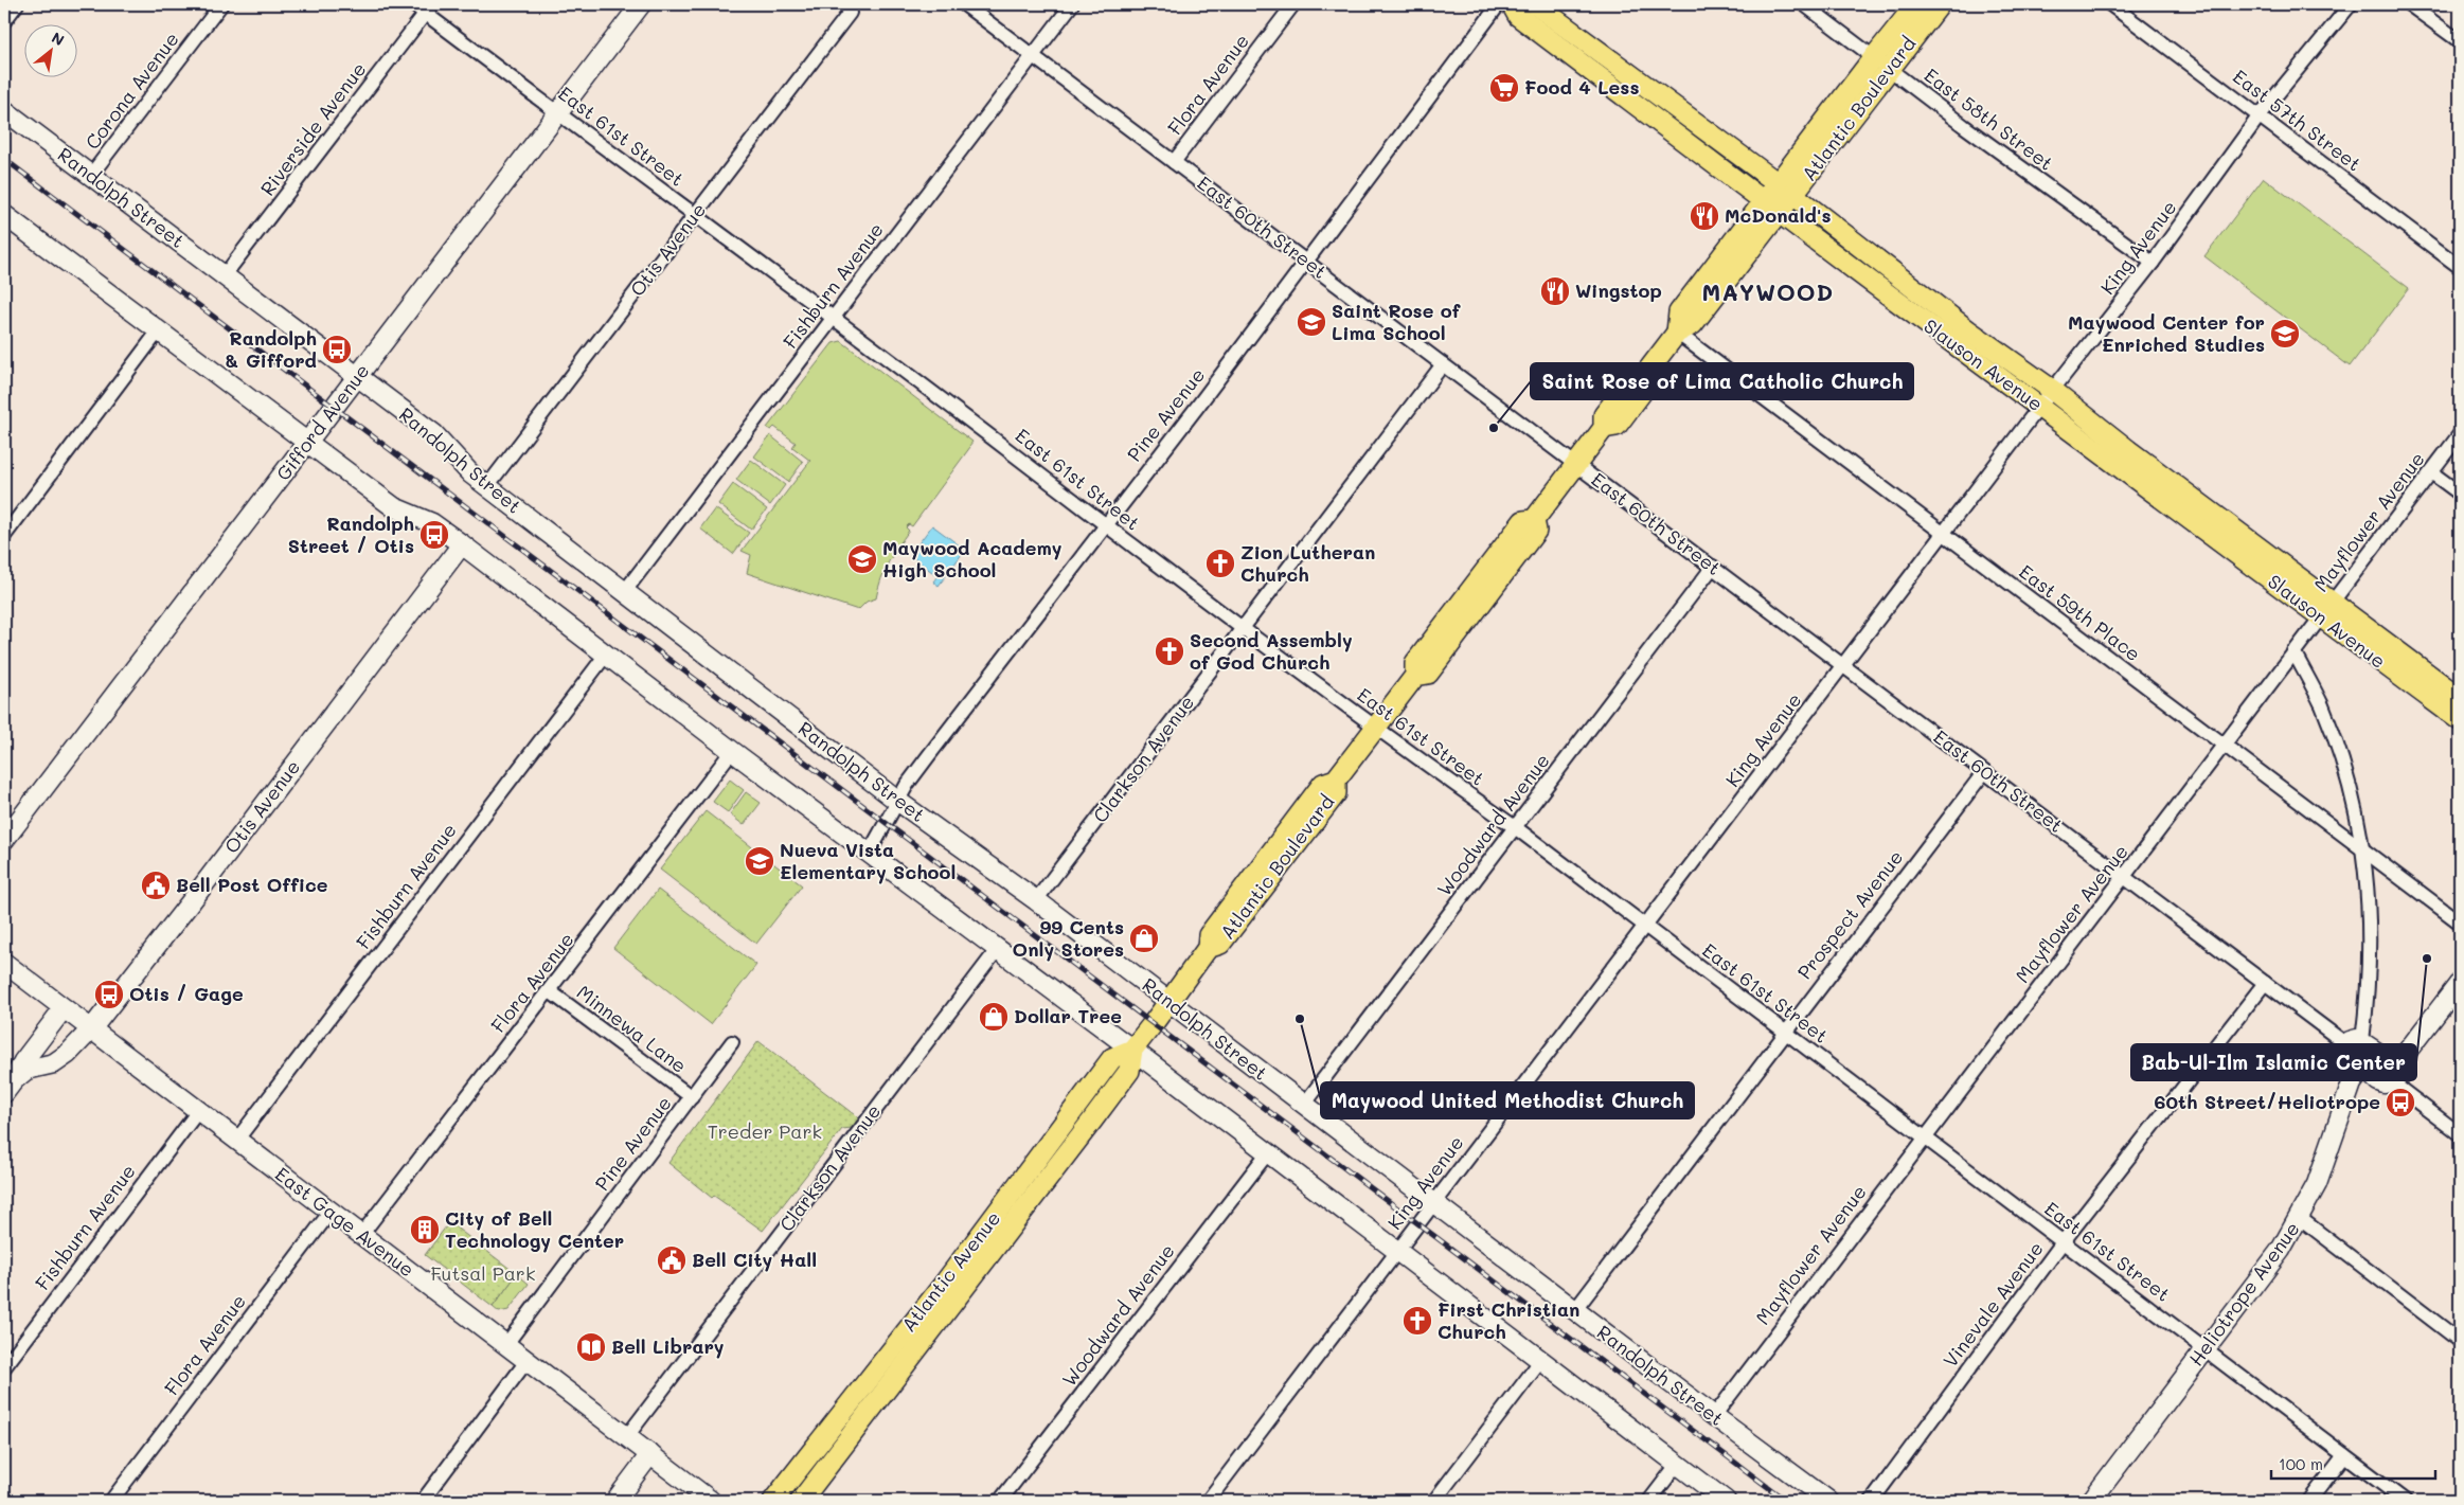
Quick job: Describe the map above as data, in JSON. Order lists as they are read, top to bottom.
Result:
{
  "streets": {
    "main road": ["Atlantic Boulevard", "Slauson Avenue", "Atlantic Avenue"],
    "street": [
      "Flora Avenue",
      "Corona Avenue",
      "East 58th Street",
      "East 57th Street",
      "Riverside Avenue",
      "East 61st Street",
      "Randolph Street",
      "East 60th Street",
      "King Avenue",
      "Otis Avenue",
      "Fishburn Avenue",
      "Pine Avenue",
      "Gifford Avenue",
      "Mayflower Avenue",
      "East 59th Place",
      "Clarkson Avenue",
      "Woodward Avenue",
      "Prospect Avenue",
      "Minnewa Lane",
      "East Gage Avenue",
      "Heliotrope Avenue",
      "Vinevale Avenue"
    ]
  },
  "crossings": [
    ["Flora Avenue", "East 60th Street"],
    ["Flora Avenue", "Minnewa Lane"],
    ["Flora Avenue", "East Gage Avenue"],
    ["Corona Avenue", "Randolph Street"],
    ["Atlantic Boulevard", "East 58th Street"],
    ["Atlantic Boulevard", "East 61st Street"],
    ["Atlantic Boulevard", "Randolph Street"],
    ["Atlantic Boulevard", "East 60th Street"],
    ["Atlantic Boulevard", "Slauson Avenue"],
    ["Atlantic Boulevard", "East 59th Place"],
    ["Atlantic Boulevard", "Atlantic Avenue"],
    ["East 58th Street", "King Avenue"],
    ["East 57th Street", "King Avenue"],
    ["Riverside Avenue", "East 61st Street"],
    ["Riverside Avenue", "Randolph Street"],
    ["East 61st Street", "King Avenue"],
    ["East 61st Street", "Otis Avenue"],
    ["East 61st Street", "Fishburn Avenue"],
    ["East 61st Street", "Pine Avenue"],
    ["East 61st Street", "Gifford Avenue"],
    ["East 61st Street", "Mayflower Avenue"],
    ["East 61st Street", "Clarkson Avenue"],
    ["East 61st Street", "Woodward Avenue"],
    ["East 61st Street", "Prospect Avenue"],
    ["East 61st Street", "Heliotrope Avenue"],
    ["East 61st Street", "Vinevale Avenue"],
    ["Randolph Street", "King Avenue"],
    ["Randolph Street", "Otis Avenue"],
    ["Randolph Street", "Fishburn Avenue"],
    ["Randolph Street", "Pine Avenue"],
    ["Randolph Street", "Gifford Avenue"],
    ["Randolph Street", "Mayflower Avenue"],
    ["Randolph Street", "Clarkson Avenue"],
    ["Randolph Street", "Woodward Avenue"],
    ["Randolph Street", "Prospect Avenue"],
    ["Randolph Street", "Atlantic Avenue"],
    ["East 60th Street", "King Avenue"],
    ["East 60th Street", "Fishburn Avenue"],
    ["East 60th Street", "Pine Avenue"],
    ["East 60th Street", "Mayflower Avenue"],
    ["East 60th Street", "Clarkson Avenue"],
    ["East 60th Street", "Woodward Avenue"],
    ["East 60th Street", "Prospect Avenue"],
    ["East 60th Street", "Heliotrope Avenue"],
    ["East 60th Street", "Vinevale Avenue"],
    ["King Avenue", "Slauson Avenue"],
    ["King Avenue", "East 59th Place"],
    ["Otis Avenue", "East Gage Avenue"],
    ["Fishburn Avenue", "East Gage Avenue"],
    ["Slauson Avenue", "Mayflower Avenue"],
    ["Pine Avenue", "Minnewa Lane"],
    ["Pine Avenue", "East Gage Avenue"],
    ["Mayflower Avenue", "East 59th Place"],
    ["Clarkson Avenue", "East Gage Avenue"]
  ],
  "districts": ["MAYWOOD"],
  "parks": ["Treder Park", "Futsal Park"],
  "places": {
    "supermarket": ["Food 4 Less"],
    "restaurant": ["McDonald's", "Wingstop"],
    "school or university": [
      "Saint Rose of Lima School",
      "Maywood Center for Enriched Studies",
      "Maywood Academy High School",
      "Nueva Vista Elementary School"
    ],
    "bus stop": [
      "Randolph & Gifford",
      "Randolph Street / Otis",
      "Otis / Gage",
      "60th Street/Heliotrope"
    ],
    "other": ["Saint Rose of Lima Catholic Church", "Bab-Ul-Ilm Islamic Center", "Maywood United Methodist Church"],
    "church": ["Zion Lutheran Church", "Second Assembly of God Church", "First Christian Church"],
    "public building": ["Bell Post Office", "Bell City Hall"],
    "shop": ["99 Cents Only Stores", "Dollar Tree"],
    "building": ["City of Bell Technology Center"],
    "library": ["Bell Library"]
  },
  "scale_bar": "100 m",
  "north": "top right"
}
